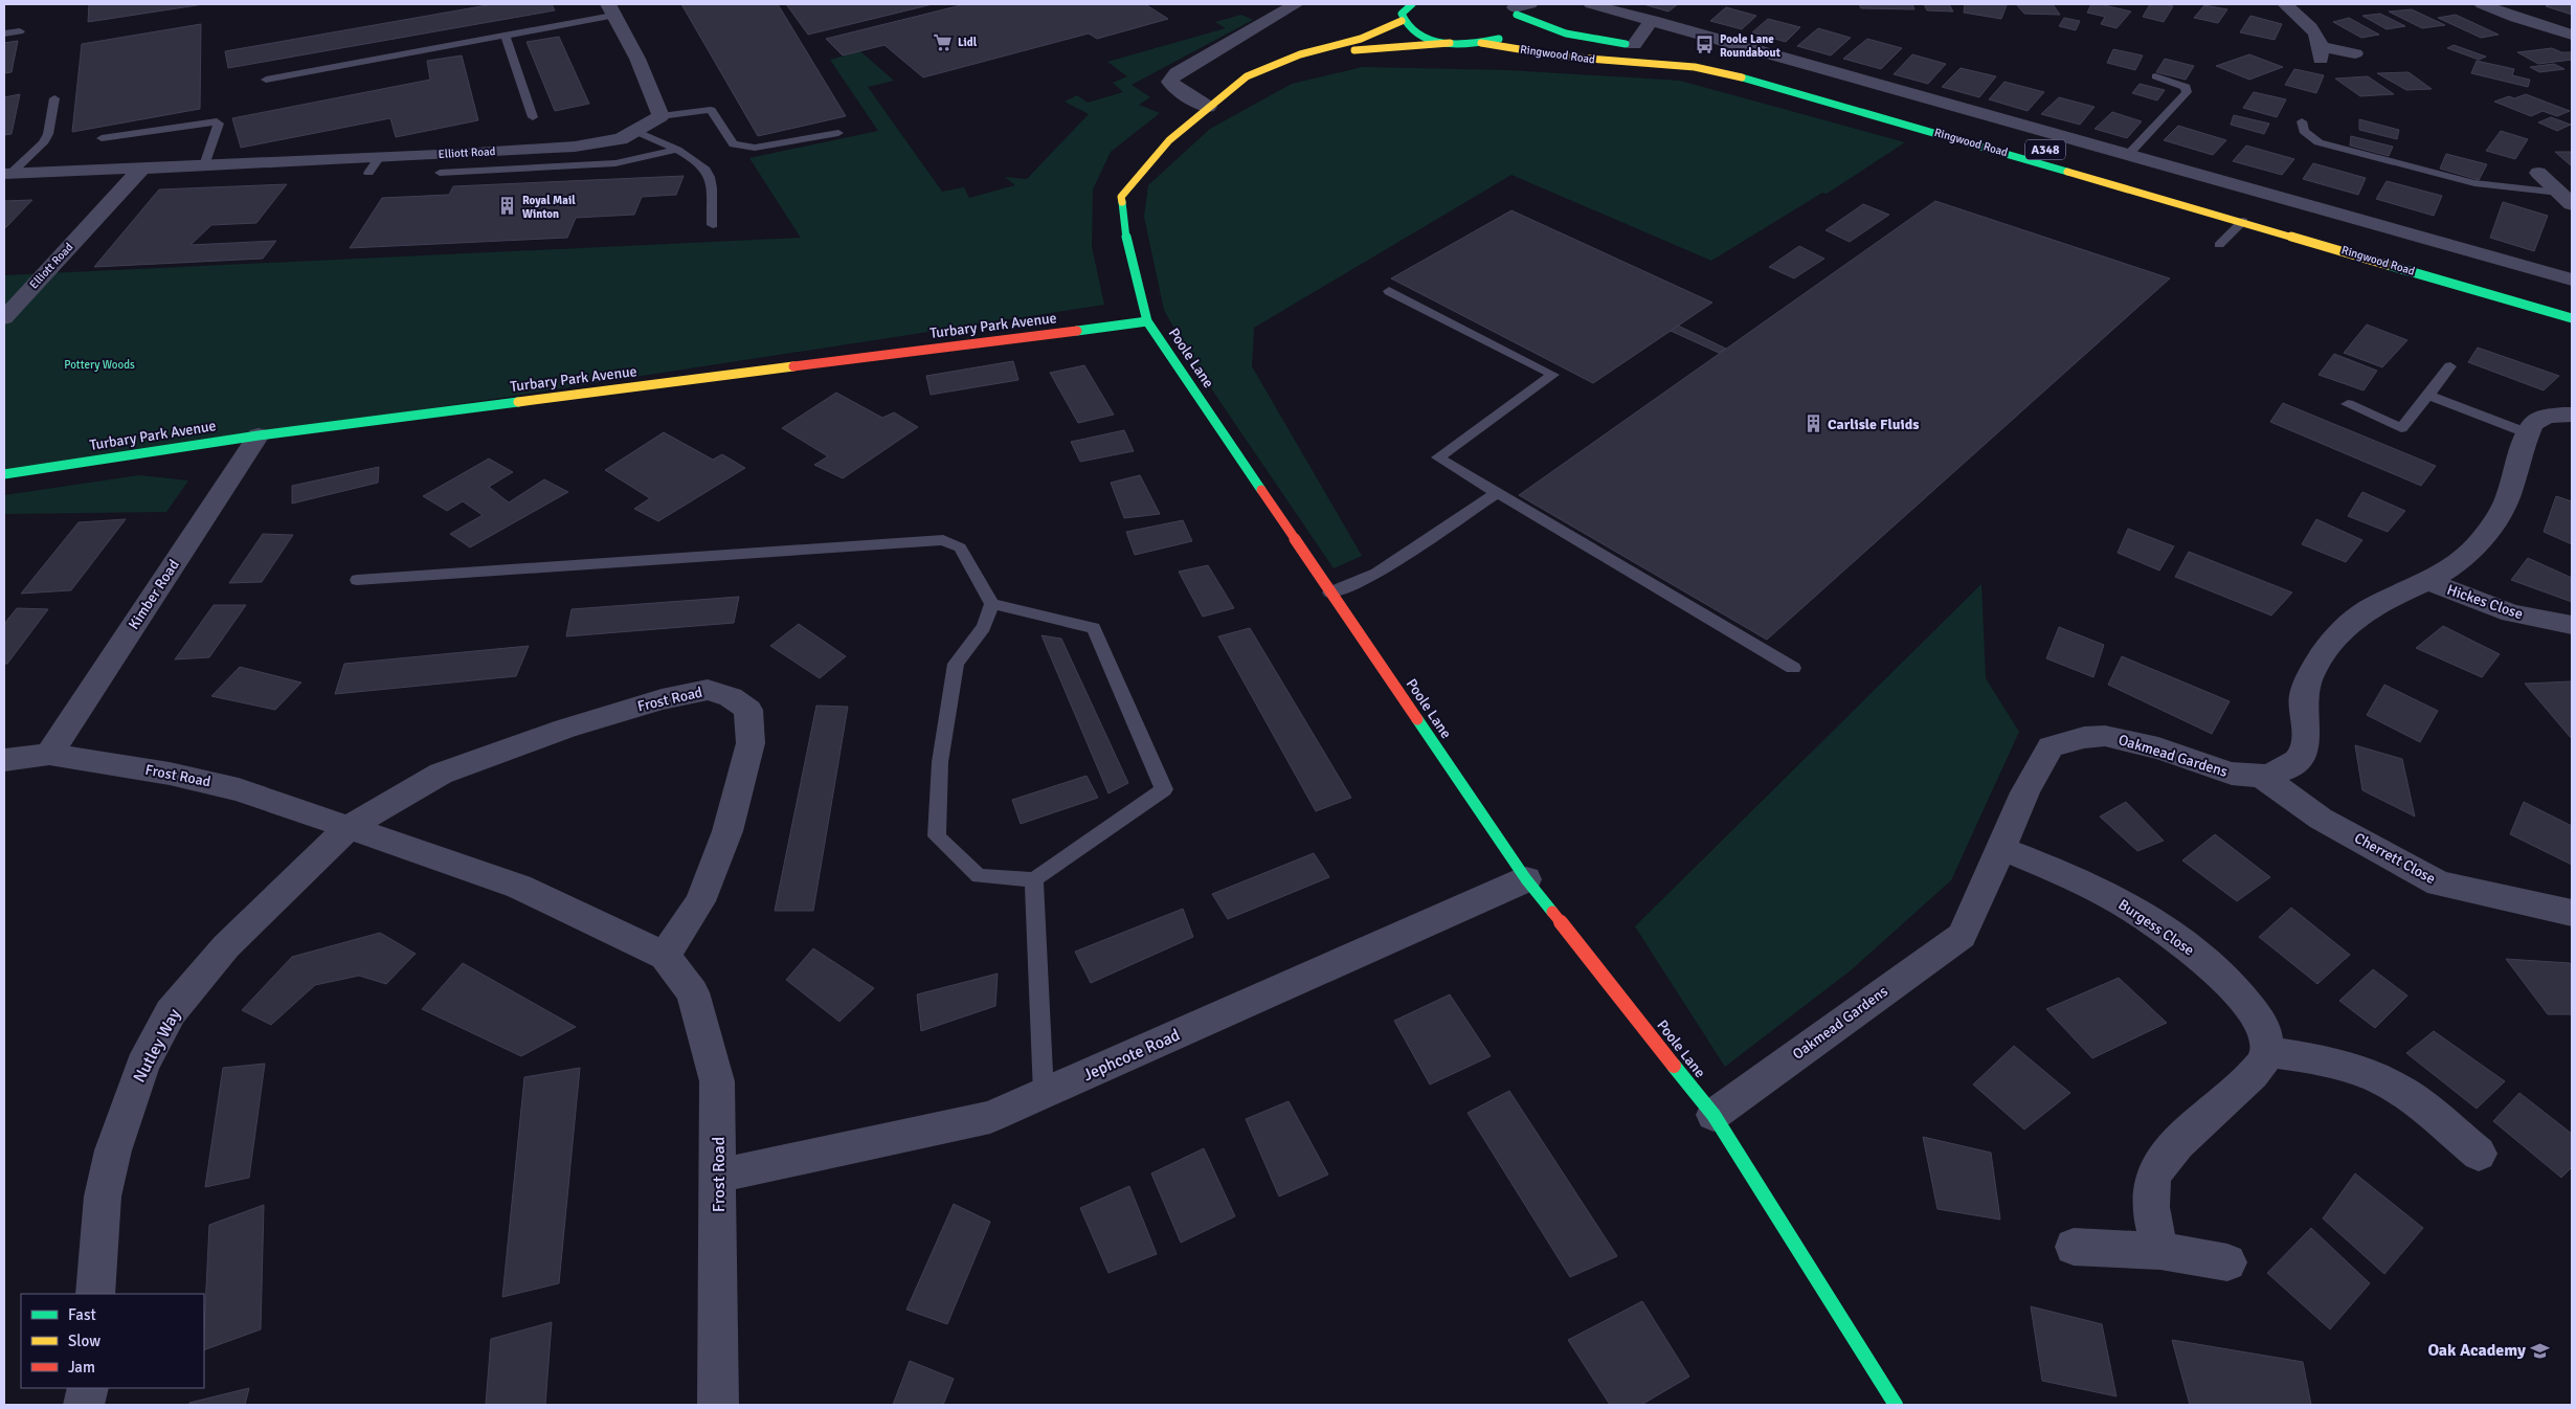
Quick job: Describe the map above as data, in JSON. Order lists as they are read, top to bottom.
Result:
{
  "streets": {
    "main road": [
      "Ringwood Road",
      "A348",
      "Turbary Park Avenue",
      "Poole Lane"
    ],
    "street": [
      "Elliott Road",
      "Kimber Road",
      "Hickes Close",
      "Frost Road",
      "Oakmead Gardens",
      "Cherrett Close",
      "Burgess Close",
      "Nutley Way",
      "Jephcote Road"
    ]
  },
  "crossings": [
    ["Turbary Park Avenue", "Poole Lane"],
    ["Turbary Park Avenue", "Kimber Road"],
    ["Poole Lane", "Oakmead Gardens"],
    ["Poole Lane", "Jephcote Road"],
    ["Kimber Road", "Frost Road"],
    ["Hickes Close", "Oakmead Gardens"],
    ["Frost Road", "Nutley Way"],
    ["Frost Road", "Jephcote Road"],
    ["Oakmead Gardens", "Cherrett Close"],
    ["Oakmead Gardens", "Burgess Close"]
  ],
  "parks": ["Pottery Woods"],
  "places": {
    "supermarket": ["Lidl"],
    "bus stop": ["Poole Lane Roundabout"],
    "building": ["Royal Mail Winton", "Carlisle Fluids"],
    "school or university": ["Oak Academy"]
  },
  "legend": ["Fast", "Slow", "Jam"]
}
